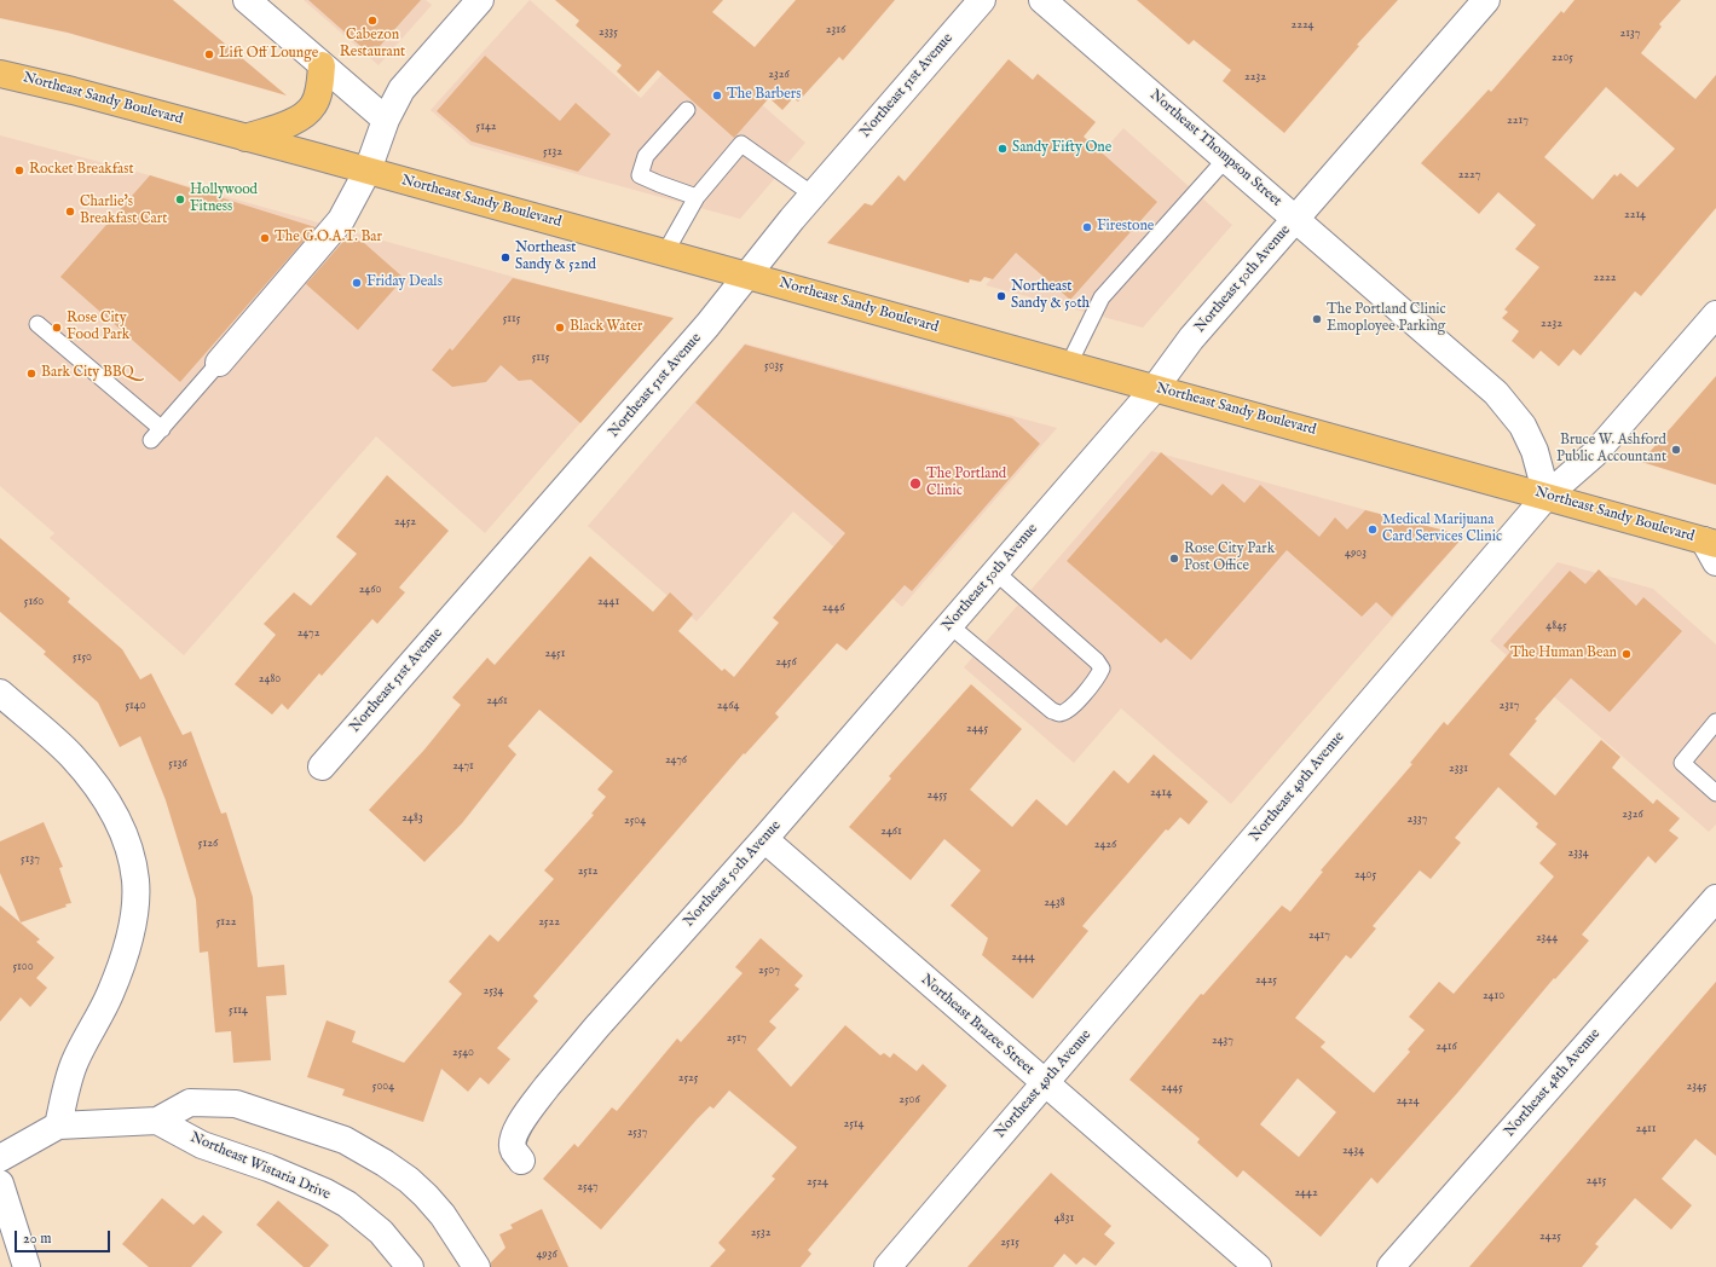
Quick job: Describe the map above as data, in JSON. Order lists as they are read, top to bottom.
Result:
{
  "streets": {
    "main road": ["Northeast Sandy Boulevard"],
    "street": [
      "Northeast 51st Avenue",
      "Northeast Thompson Street",
      "Northeast 50th Avenue",
      "Northeast 49th Avenue",
      "Northeast Brazee Street",
      "Northeast 48th Avenue",
      "Northeast Wistaria Drive"
    ]
  },
  "crossings": [
    ["Northeast 51st Avenue", "Northeast Sandy Boulevard"],
    ["Northeast Sandy Boulevard", "Northeast Thompson Street"],
    ["Northeast Sandy Boulevard", "Northeast 50th Avenue"],
    ["Northeast Sandy Boulevard", "Northeast 49th Avenue"],
    ["Northeast Thompson Street", "Northeast 50th Avenue"],
    ["Northeast Thompson Street", "Northeast 49th Avenue"],
    ["Northeast 50th Avenue", "Northeast Brazee Street"],
    ["Northeast 49th Avenue", "Northeast Brazee Street"]
  ],
  "places": [
    "Cabezon Restaurant",
    "Lift Off Lounge",
    "The Barbers",
    "Sandy Fifty One",
    "Rocket Breakfast",
    "Hollywood Fitness",
    "Charlie's Breakfast Cart",
    "Firestone",
    "The G.O.A.T. Bar",
    "Northeast Sandy & 52nd",
    "Friday Deals",
    "Northeast Sandy & 50th",
    "The Portland Clinic Emoployee Parking",
    "Rose City Food Park",
    "Black Water",
    "Bark City BBQ",
    "Bruce W. Ashford Public Accountant",
    "The Portland Clinic",
    "Medical Marijuana Card Services Clinic",
    "Rose City Park Post Office",
    "The Human Bean"
  ],
  "house_numbers": [
    "2224",
    "2316",
    "2335",
    "2137",
    "2205",
    "2326",
    "2232",
    "2217",
    "5142",
    "5132",
    "2227",
    "2214",
    "2222",
    "5115",
    "2232",
    "5115",
    "5035",
    "2452",
    "4903",
    "2460",
    "5160",
    "2441",
    "2446",
    "4845",
    "2472",
    "2451",
    "5150",
    "2456",
    "2480",
    "2461",
    "5140",
    "2464",
    "2317",
    "2445",
    "2476",
    "5136",
    "2471",
    "2331",
    "2414",
    "2455",
    "2326",
    "2483",
    "2337",
    "2504",
    "2461",
    "5126",
    "2426",
    "2334",
    "5137",
    "2512",
    "2405",
    "2438",
    "5122",
    "2522",
    "2417",
    "2344",
    "2444",
    "5100",
    "2507",
    "2425",
    "2534",
    "2410",
    "5114",
    "2517",
    "2437",
    "2416",
    "2540",
    "2525",
    "5004",
    "2345",
    "2445",
    "2506",
    "2424",
    "2514",
    "2411",
    "2537",
    "2434",
    "2415",
    "2524",
    "2547",
    "2442",
    "4831",
    "2532",
    "2425",
    "2515",
    "4936"
  ],
  "scale_bar": "20 m"
}
